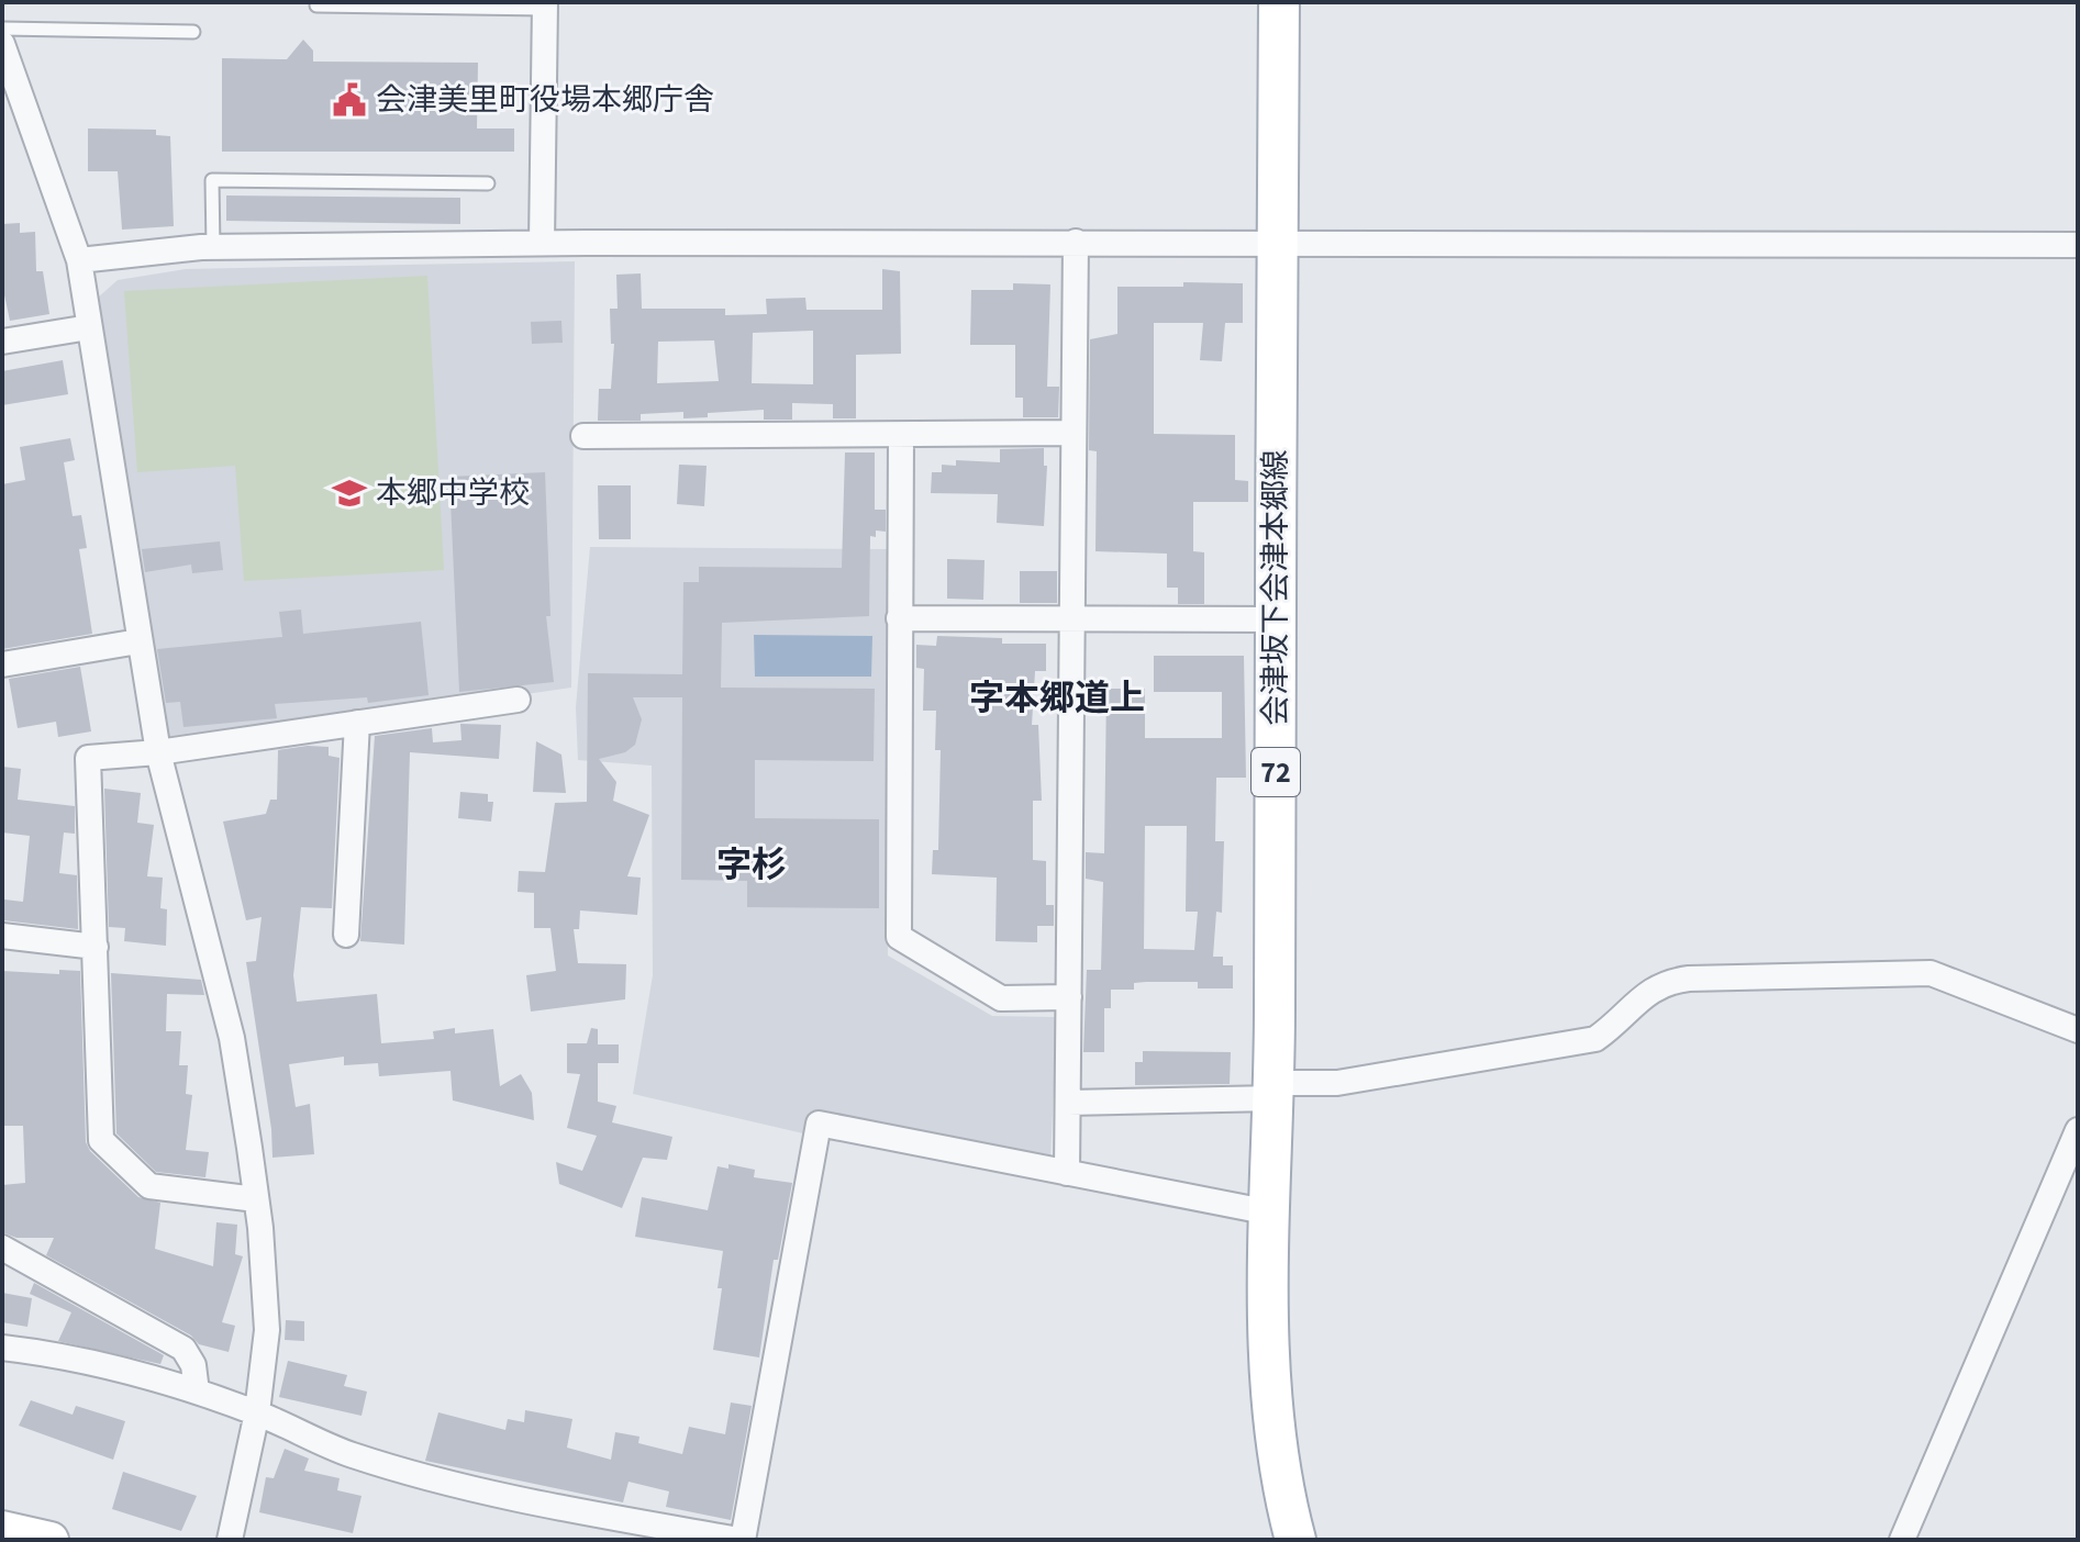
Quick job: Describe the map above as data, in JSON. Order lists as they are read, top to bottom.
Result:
{
  "streets": {
    "main road": ["会津坂下会津本郷線", "72"]
  },
  "districts": ["字本郷道上", "字杉"],
  "places": {
    "public building": ["会津美里町役場本郷庁舎"],
    "school or university": ["本郷中学校"]
  }
}
